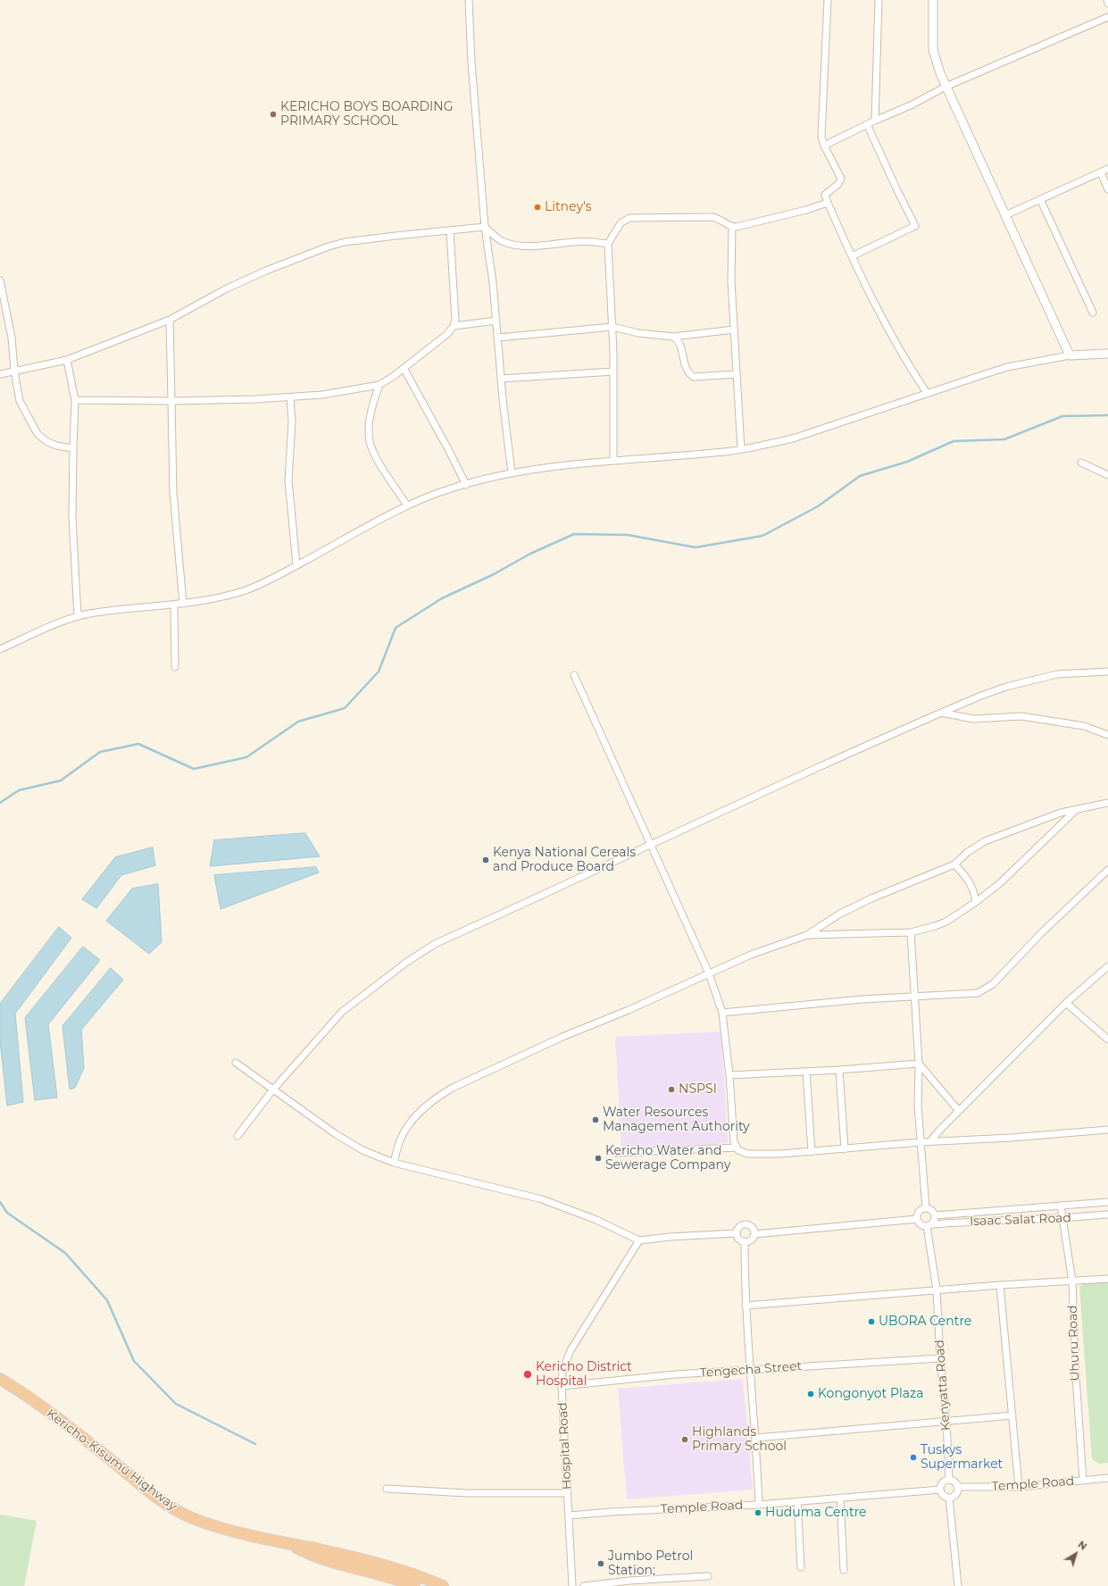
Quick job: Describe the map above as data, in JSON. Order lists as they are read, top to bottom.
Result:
{
  "streets": {
    "highway": ["Kericho-Kisumu Highway"],
    "street": [
      "Isaac Salat Road",
      "Uhuru Road",
      "Tengecha Street",
      "Kenyatta Road",
      "Hospital Road",
      "Temple Road"
    ]
  },
  "crossings": [
    ["Isaac Salat Road", "Uhuru Road"],
    ["Isaac Salat Road", "Kenyatta Road"],
    ["Uhuru Road", "Temple Road"],
    ["Tengecha Street", "Kenyatta Road"],
    ["Tengecha Street", "Hospital Road"],
    ["Kenyatta Road", "Temple Road"],
    ["Hospital Road", "Temple Road"]
  ],
  "places": [
    "KERICHO BOYS BOARDING PRIMARY SCHOOL",
    "Litney's",
    "Kenya National Cereals and Produce Board",
    "NSPSI",
    "Water Resources Management Authority",
    "Kericho Water and Sewerage Company",
    "UBORA Centre",
    "Kericho District Hospital",
    "Kongonyot Plaza",
    "Highlands Primary School",
    "Tuskys Supermarket",
    "Huduma Centre",
    "Jumbo Petrol Station;"
  ],
  "north": "top right"
}
